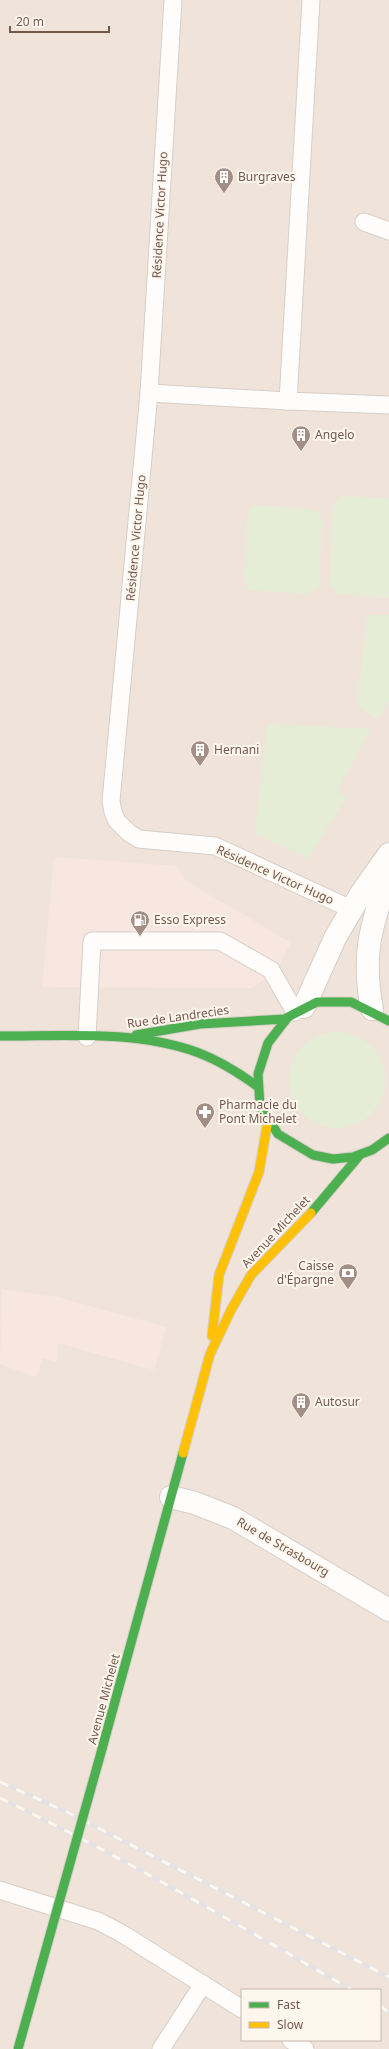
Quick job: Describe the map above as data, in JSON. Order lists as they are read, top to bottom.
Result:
{
  "streets": {
    "main road": ["Rue de Landrecies", "Avenue Michelet"],
    "street": ["Rue de Strasbourg"],
    "lane": ["Résidence Victor Hugo"]
  },
  "crossings": [
    ["Avenue Michelet", "Rue de Strasbourg"]
  ],
  "places": {
    "building": [
      "Burgraves",
      "Angelo",
      "Hernani",
      "Autosur"
    ],
    "fuel station": ["Esso Express"],
    "pharmacy": ["Pharmacie du Pont Michelet"],
    "bank": ["Caisse d'Épargne"]
  },
  "legend": ["Fast", "Slow"],
  "scale_bar": "20 m"
}
